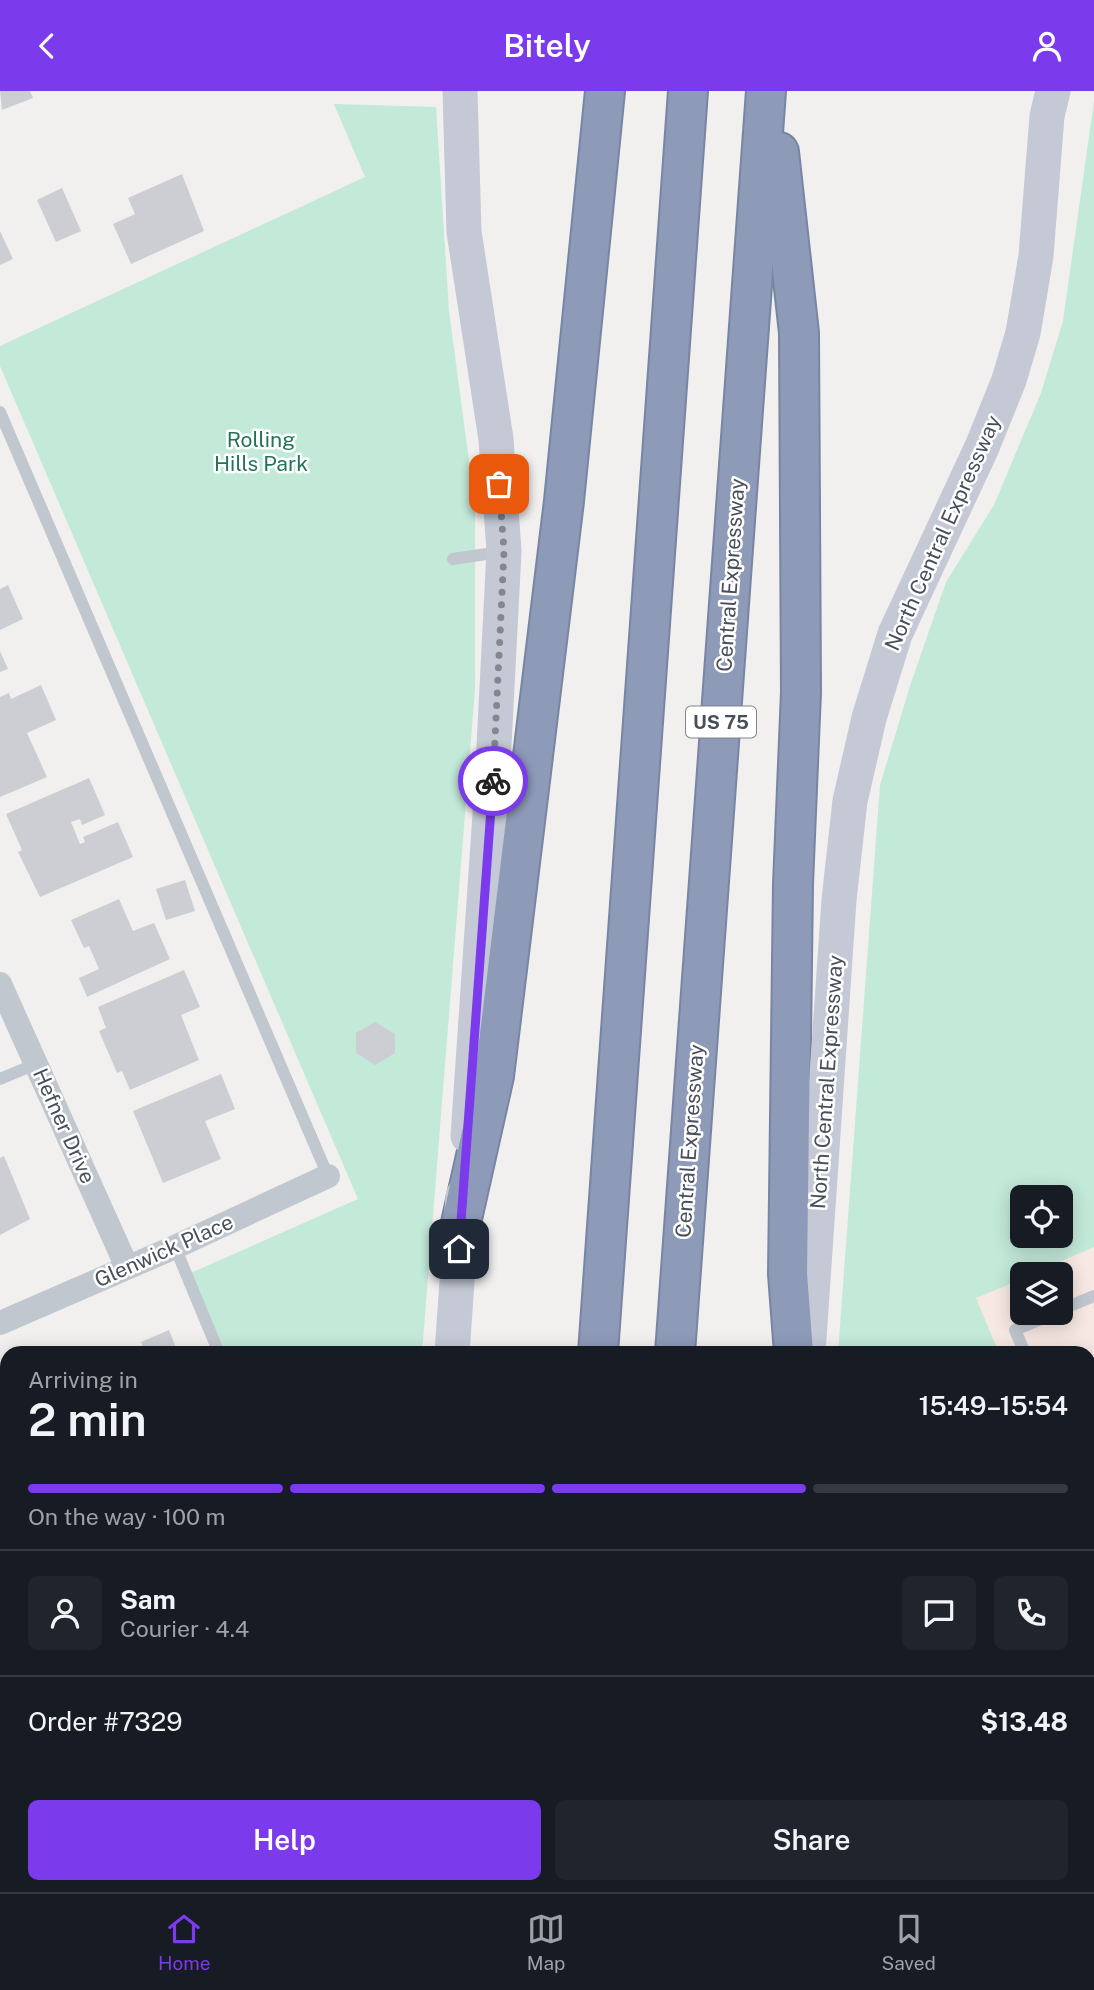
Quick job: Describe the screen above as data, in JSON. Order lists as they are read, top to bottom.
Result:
{
  "streets": {
    "highway": ["Central Expressway", "US 75"],
    "main road": ["North Central Expressway"],
    "street": ["Hefner Drive", "Glenwick Place"]
  },
  "crossings": [
    ["Hefner Drive", "Glenwick Place"]
  ],
  "parks": ["Rolling Hills Park"],
  "page": {
    "header": "Bitely",
    "heading": ["2 min", "Arriving in", "15:49–15:54"],
    "panel": [
      "Sam",
      "Courier · 4.4",
      "Order #7329",
      "$13.48"
    ],
    "bar": "On the way · 100 m",
    "buttons": ["Help", "Share"],
    "tabs": ["Home", "Map", "Saved"]
  }
}
